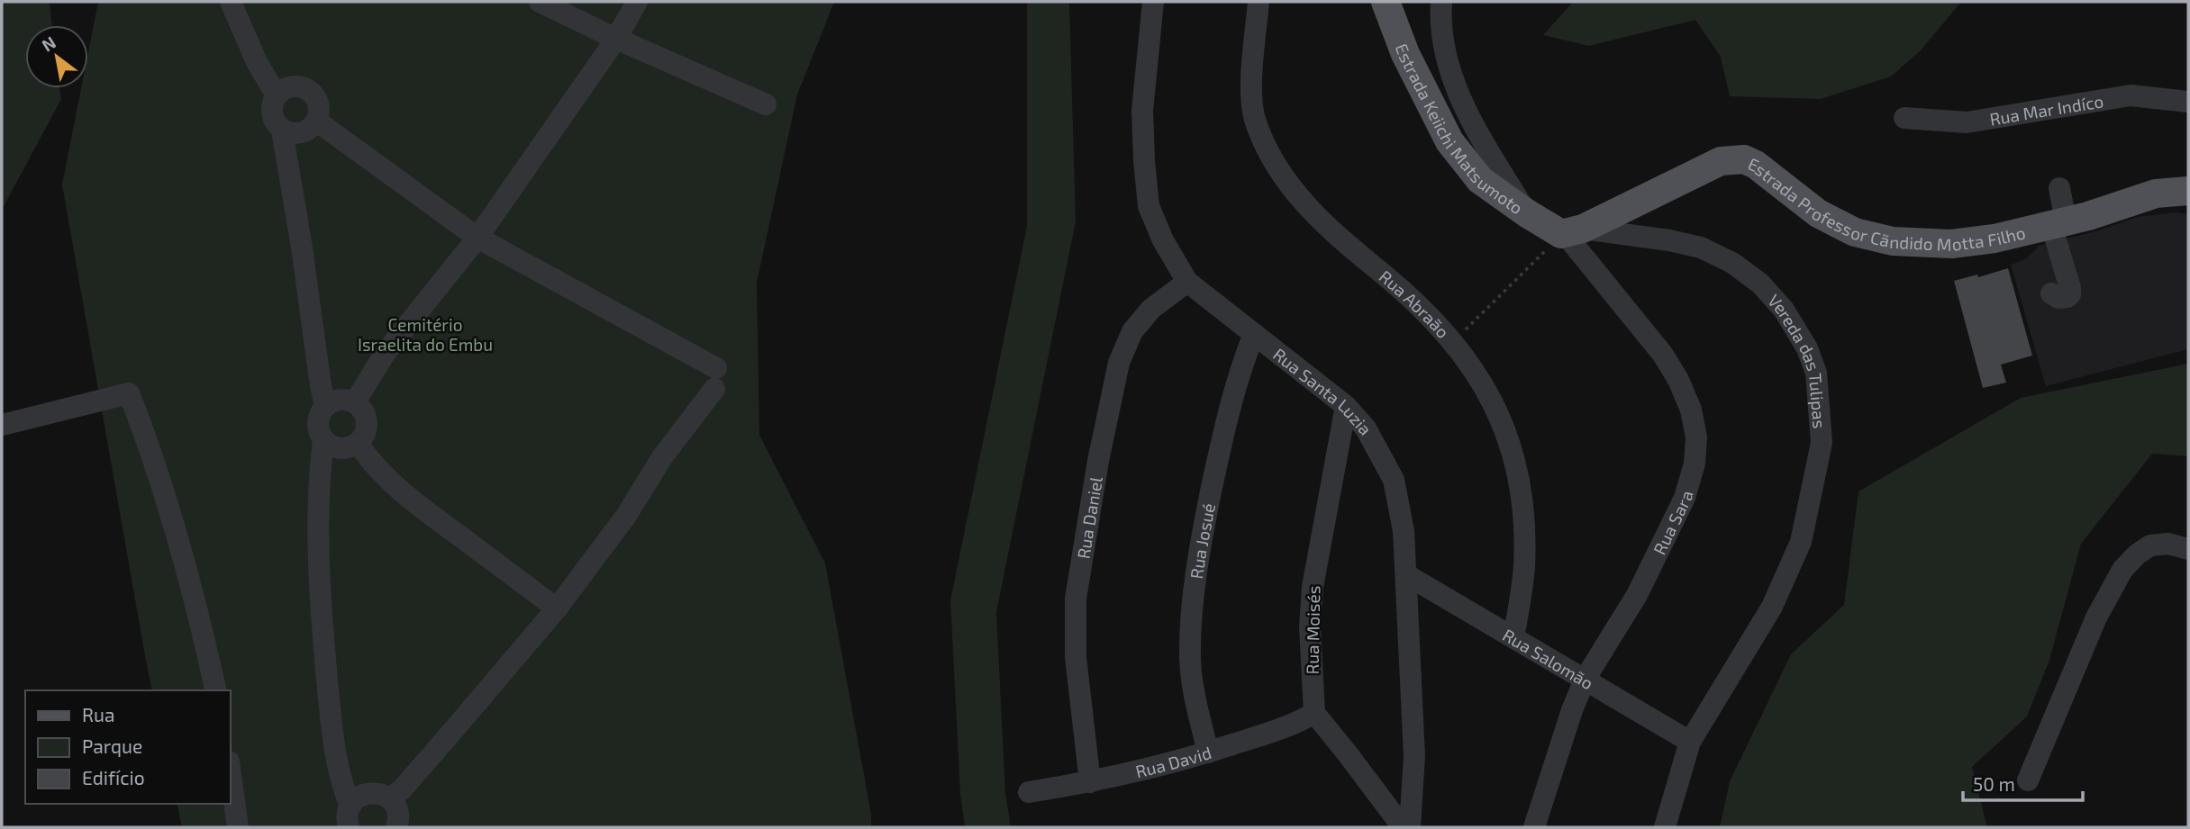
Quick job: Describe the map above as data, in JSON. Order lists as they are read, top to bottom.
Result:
{
  "streets": {
    "main road": ["Estrada Keiichi Matsumoto", "Estrada Professor Cãndido Motta Filho"],
    "street": [
      "Rua Mar Indíco",
      "Rua Abraão",
      "Vereda das Tulipas",
      "Rua Santa Luzia",
      "Rua Daniel",
      "Rua Sara",
      "Rua Josué",
      "Rua Moisés",
      "Rua Salomão",
      "Rua David"
    ]
  },
  "crossings": [
    ["Estrada Keiichi Matsumoto", "Estrada Professor Cãndido Motta Filho"],
    ["Estrada Keiichi Matsumoto", "Vereda das Tulipas"],
    ["Estrada Keiichi Matsumoto", "Rua Sara"],
    ["Estrada Professor Cãndido Motta Filho", "Vereda das Tulipas"],
    ["Estrada Professor Cãndido Motta Filho", "Rua Sara"],
    ["Rua Abraão", "Rua Salomão"],
    ["Vereda das Tulipas", "Rua Sara"],
    ["Vereda das Tulipas", "Rua Salomão"],
    ["Rua Santa Luzia", "Rua Daniel"],
    ["Rua Santa Luzia", "Rua Josué"],
    ["Rua Santa Luzia", "Rua Moisés"],
    ["Rua Santa Luzia", "Rua Salomão"],
    ["Rua Daniel", "Rua David"],
    ["Rua Sara", "Rua Salomão"],
    ["Rua Josué", "Rua David"],
    ["Rua Moisés", "Rua David"]
  ],
  "parks": ["Cemitério Israelita do Embu"],
  "legend": ["Rua", "Parque", "Edifício"],
  "scale_bar": "50 m",
  "north": "top left"
}
